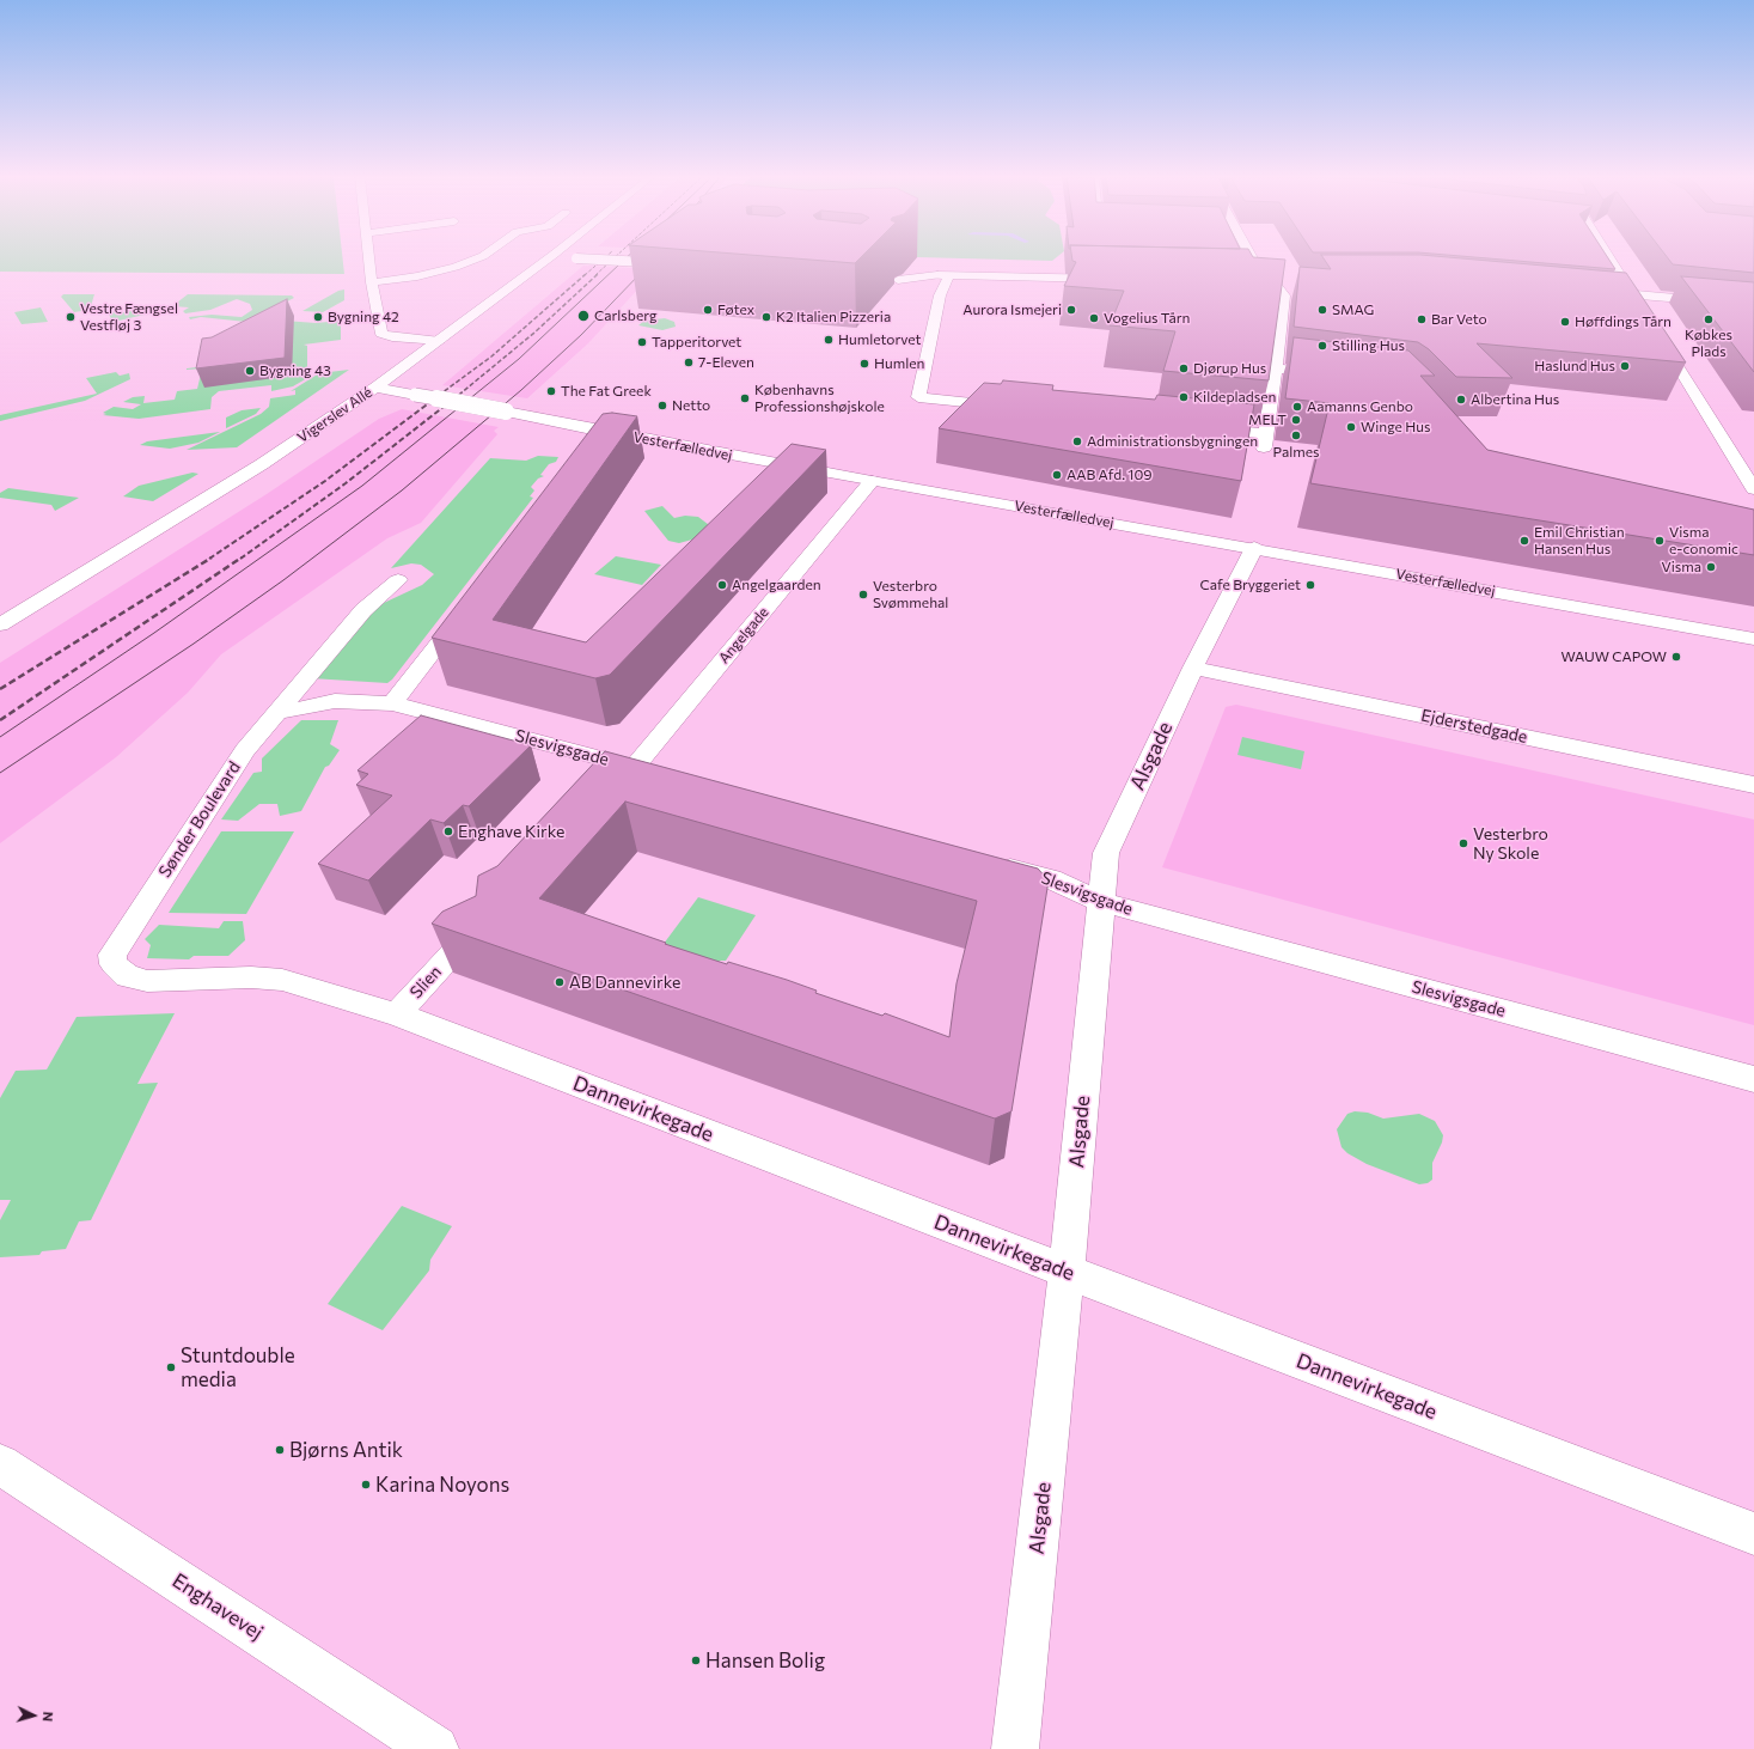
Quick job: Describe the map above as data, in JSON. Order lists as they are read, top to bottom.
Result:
{
  "streets": {
    "street": [
      "Vigerslev Allé",
      "Vesterfælledvej",
      "Angelgade",
      "Ejderstedgade",
      "Slesvigsgade",
      "Alsgade",
      "Sønder Boulevard",
      "Slien",
      "Dannevirkegade",
      "Enghavevej"
    ]
  },
  "crossings": [
    ["Vigerslev Allé", "Vesterfælledvej"],
    ["Vesterfælledvej", "Angelgade"],
    ["Vesterfælledvej", "Alsgade"],
    ["Angelgade", "Slesvigsgade"],
    ["Ejderstedgade", "Alsgade"],
    ["Slesvigsgade", "Alsgade"],
    ["Slesvigsgade", "Sønder Boulevard"],
    ["Alsgade", "Dannevirkegade"],
    ["Sønder Boulevard", "Dannevirkegade"],
    ["Slien", "Dannevirkegade"]
  ],
  "places": [
    "Føtex",
    "Aurora Ismejeri",
    "SMAG",
    "Carlsberg",
    "Vestre Fængsel Vestfløj 3",
    "Bygning 42",
    "K2 Italien Pizzeria",
    "Vogelius Tårn",
    "Bar Veto",
    "Købkes Plads",
    "Høffdings Tårn",
    "Humletorvet",
    "Tapperitorvet",
    "Stilling Hus",
    "7-Eleven",
    "Humlen",
    "Haslund Hus",
    "Djørup Hus",
    "Bygning 43",
    "The Fat Greek",
    "Kildepladsen",
    "Københavns Professionshøjskole",
    "Albertina Hus",
    "Netto",
    "Aamanns Genbo",
    "MELT",
    "Winge Hus",
    "Palmes",
    "Administrationsbygningen",
    "AAB Afd. 109",
    "Emil Christian Hansen Hus",
    "Visma e-conomic",
    "Visma",
    "Angelgaarden",
    "Cafe Bryggeriet",
    "Vesterbro Svømmehal",
    "WAUW CAPOW",
    "Enghave Kirke",
    "Vesterbro Ny Skole",
    "AB Dannevirke",
    "Stuntdouble media",
    "Bjørns Antik",
    "Karina Noyons",
    "Hansen Bolig"
  ],
  "north": "right"
}
